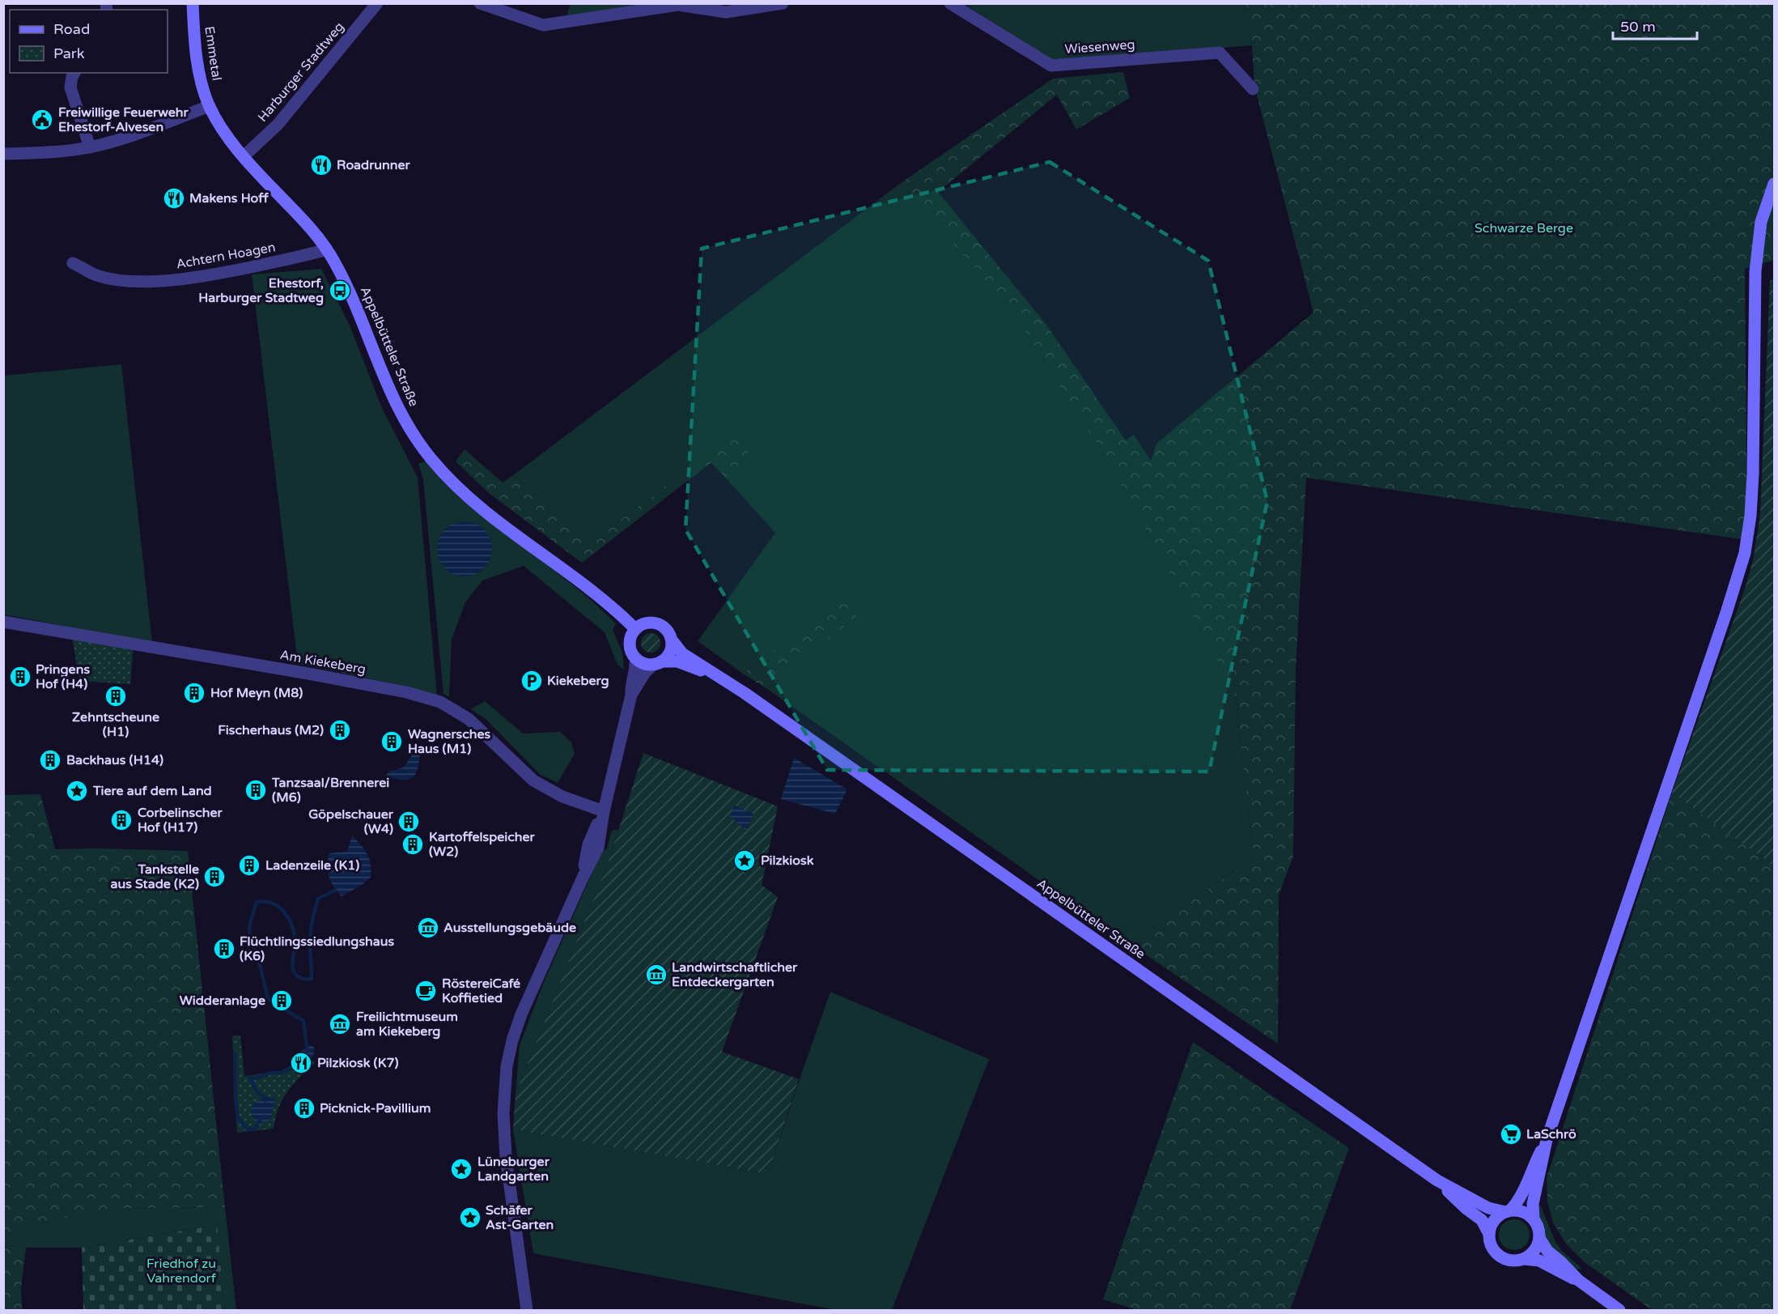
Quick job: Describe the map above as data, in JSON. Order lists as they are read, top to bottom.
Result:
{
  "streets": {
    "main road": ["Emmetal", "Appelbütteler Straße"],
    "street": [
      "Wiesenweg",
      "Harburger Stadtweg",
      "Achtern Hoagen",
      "Am Kiekeberg"
    ]
  },
  "crossings": [
    ["Emmetal", "Appelbütteler Straße"],
    ["Harburger Stadtweg", "Appelbütteler Straße"],
    ["Achtern Hoagen", "Appelbütteler Straße"]
  ],
  "parks": ["Schwarze Berge", "Friedhof zu Vahrendorf"],
  "places": {
    "public building": ["Freiwillige Feuerwehr Ehestorf-Alvesen"],
    "restaurant": ["Roadrunner", "Makens Hoff", "Pilzkiosk (K7)"],
    "bus stop": ["Ehestorf, Harburger Stadtweg"],
    "building": [
      "Pringens Hof (H4)",
      "Hof Meyn (M8)",
      "Zehntscheune (H1)",
      "Fischerhaus (M2)",
      "Wagnersches Haus (M1)",
      "Backhaus (H14)",
      "Tanzsaal/Brennerei (M6)",
      "Corbelinscher Hof (H17)",
      "Göpelschauer (W4)",
      "Kartoffelspeicher (W2)",
      "Ladenzeile (K1)",
      "Tankstelle aus Stade (K2)",
      "Flüchtlingssiedlungshaus (K6)",
      "Widderanlage",
      "Picknick-Pavillium"
    ],
    "parking": ["Kiekeberg"],
    "place": [
      "Tiere auf dem Land",
      "Pilzkiosk",
      "Lüneburger Landgarten",
      "Schäfer Ast-Garten"
    ],
    "museum": ["Ausstellungsgebäude", "Landwirtschaftlicher Entdeckergarten", "Freilichtmuseum am Kiekeberg"],
    "cafe": ["RöstereiCafé Koffietied"],
    "supermarket": ["LaSchrö"]
  },
  "legend": ["Road", "Park"],
  "scale_bar": "50 m"
}
